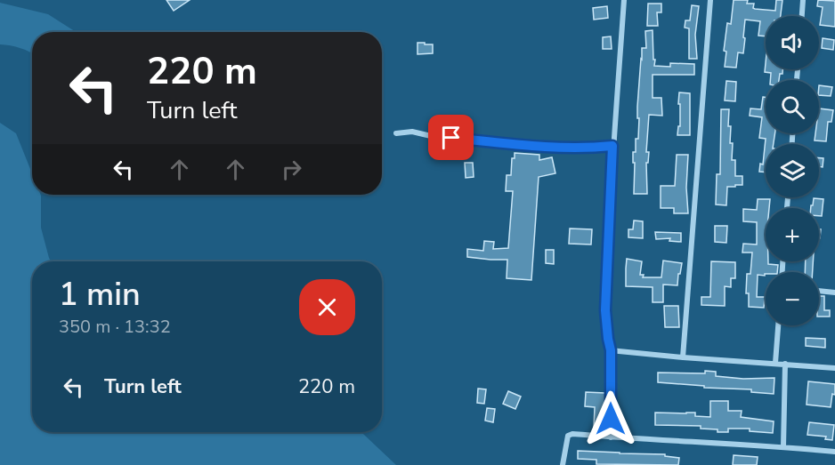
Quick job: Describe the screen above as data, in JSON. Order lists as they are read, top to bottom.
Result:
{
  "page": {
    "map_buttons": ["+", "−"],
    "turn": ["220 m", "Turn left"],
    "heading": ["1 min", "350 m · 13:32"],
    "list": [
      {
        "name": "Turn left",
        "value": "220 m"
      }
    ]
  }
}
